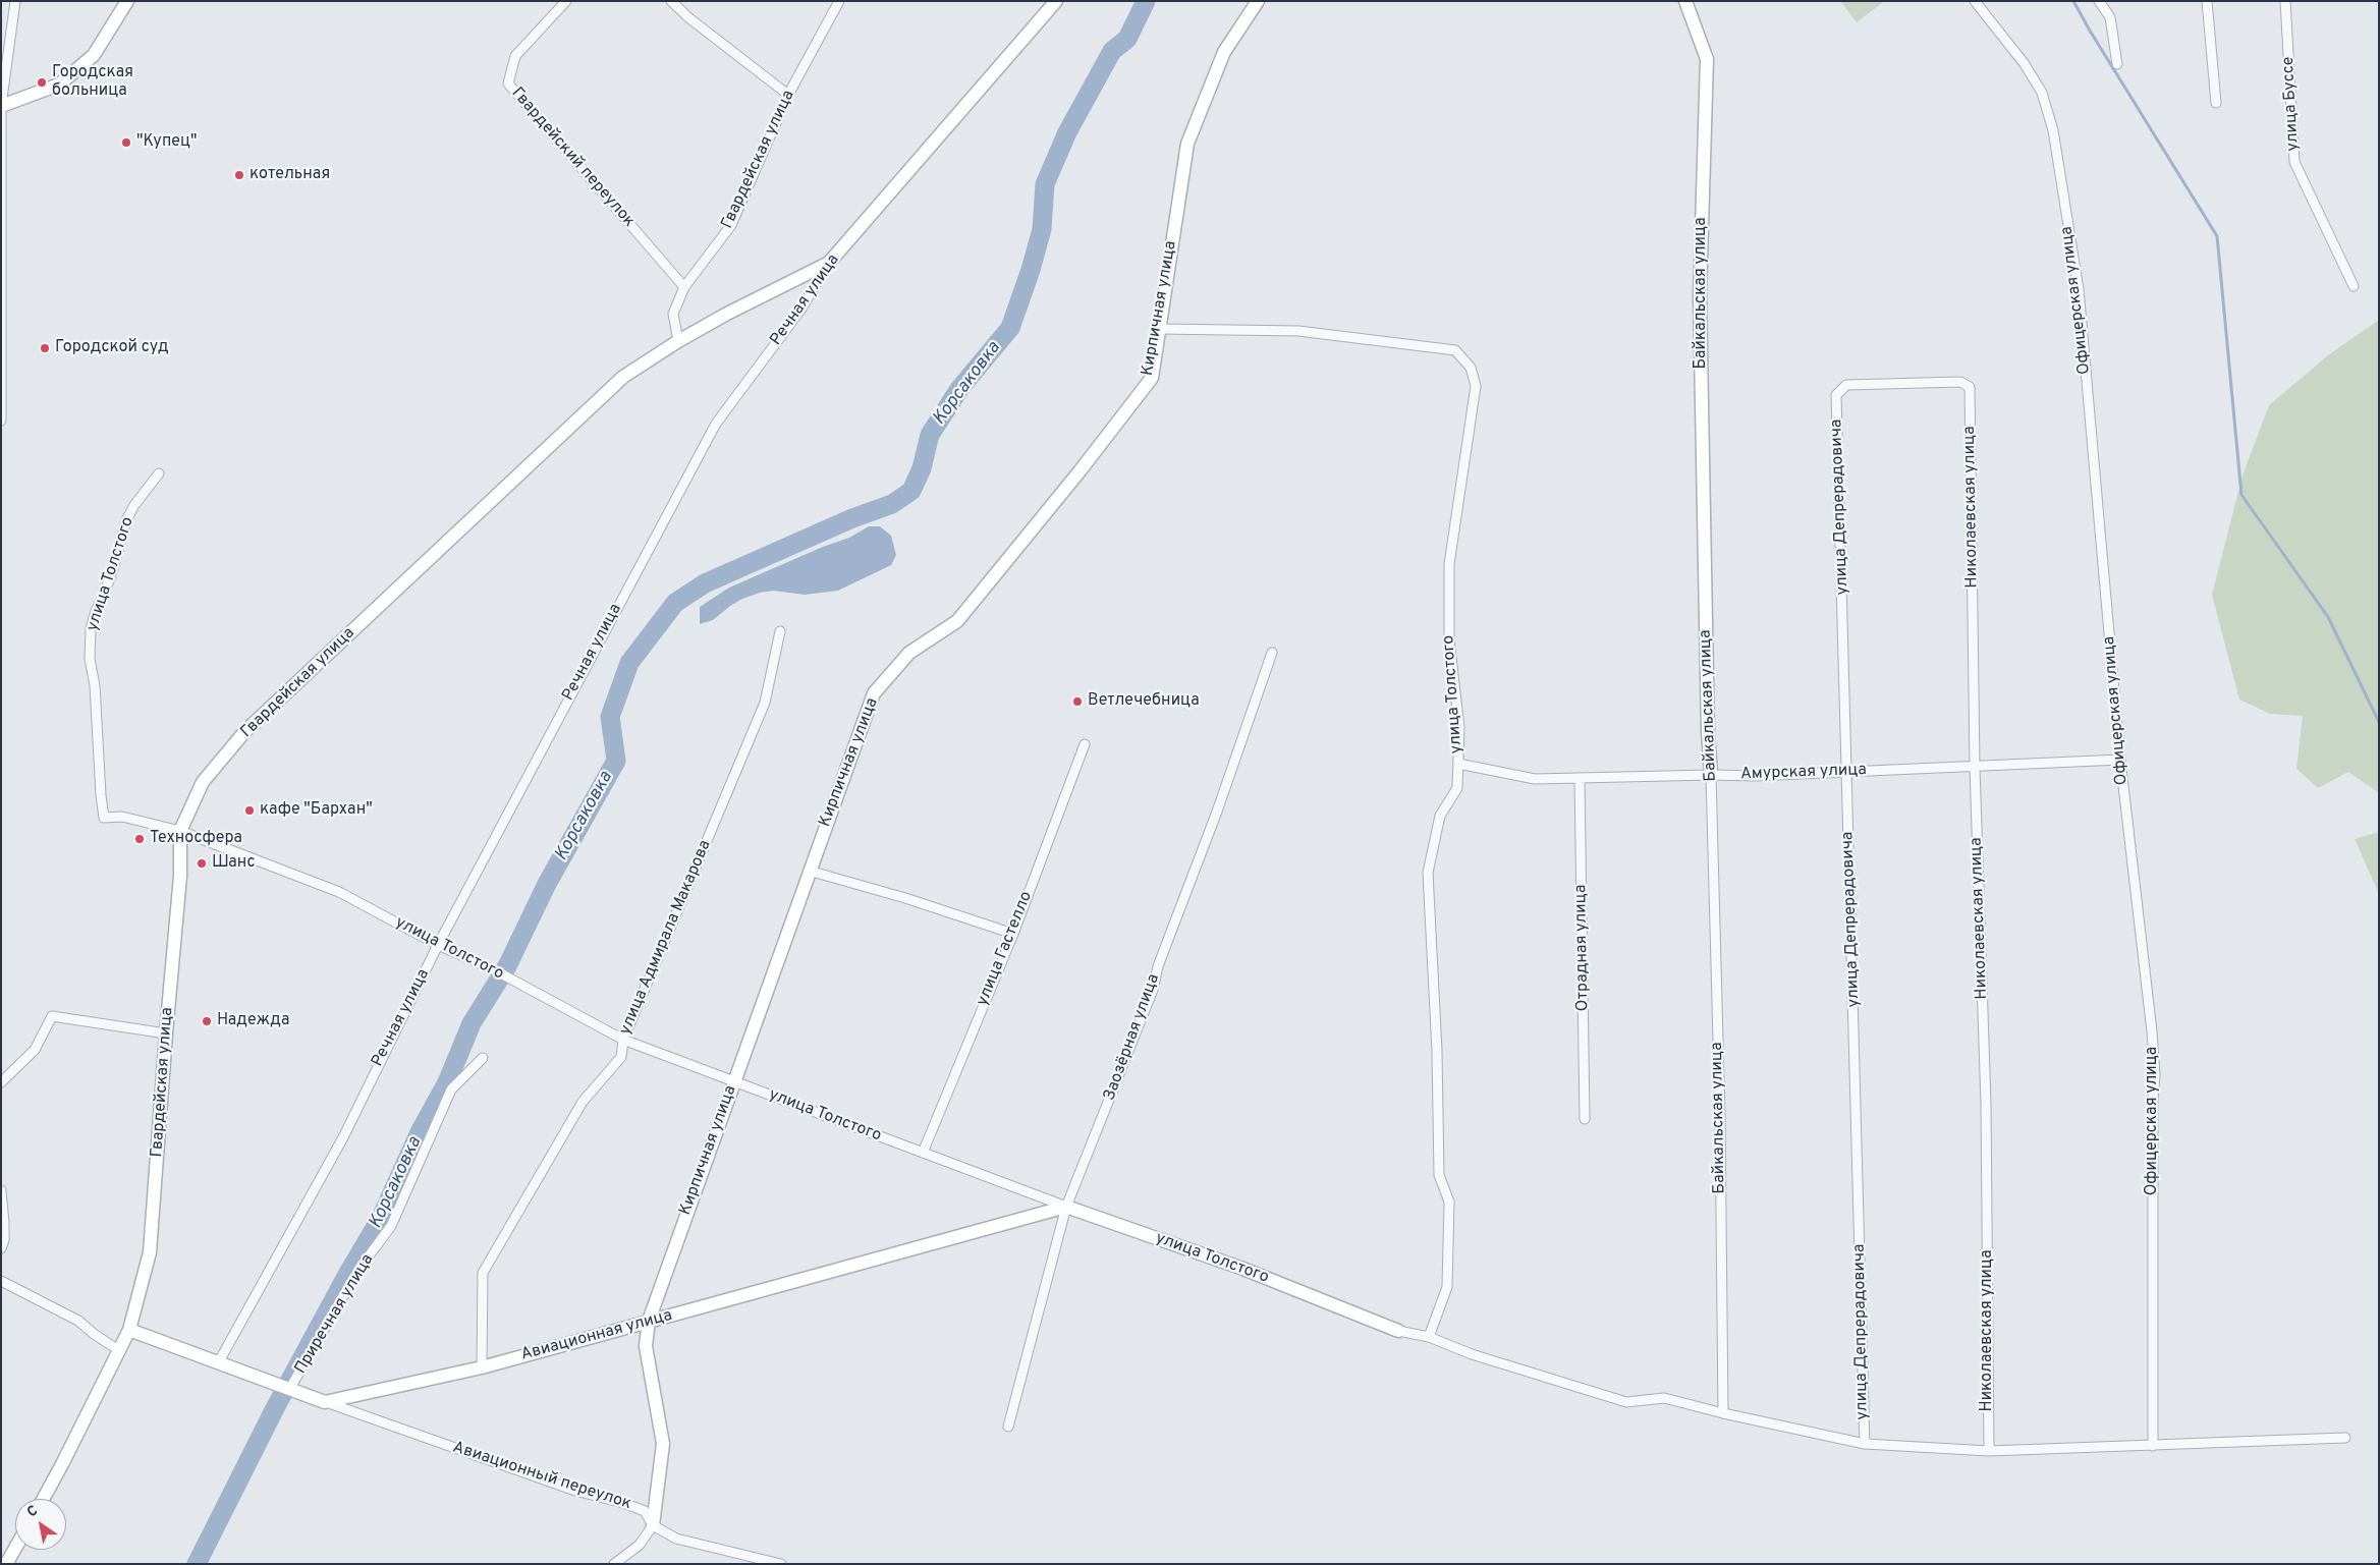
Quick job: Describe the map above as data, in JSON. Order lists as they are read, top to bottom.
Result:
{
  "streets": {
    "street": [
      "улица Буссе",
      "Гвардейский переулок",
      "Гвардейская улица",
      "Байкальская улица",
      "Речная улица",
      "Офицерская улица",
      "Кирпичная улица",
      "улица Депрерадовича",
      "Николаевская улица",
      "улица Толстого",
      "Амурская улица",
      "улица Адмирала Макарова",
      "Отрадная улица",
      "улица Гастелло",
      "Заозёрная улица",
      "Приречная улица",
      "Авиационная улица",
      "Авиационный переулок"
    ]
  },
  "crossings": [
    ["Гвардейский переулок", "Гвардейская улица"],
    ["Гвардейская улица", "улица Толстого"],
    ["Байкальская улица", "Амурская улица"],
    ["Речная улица", "улица Толстого"],
    ["Офицерская улица", "Амурская улица"],
    ["Кирпичная улица", "улица Толстого"],
    ["Кирпичная улица", "Авиационная улица"],
    ["Кирпичная улица", "Авиационный переулок"],
    ["улица Депрерадовича", "Николаевская улица"],
    ["улица Депрерадовича", "Амурская улица"],
    ["Николаевская улица", "Амурская улица"],
    ["улица Толстого", "Амурская улица"],
    ["улица Толстого", "улица Адмирала Макарова"],
    ["улица Толстого", "улица Гастелло"],
    ["улица Толстого", "Заозёрная улица"],
    ["улица Толстого", "Авиационная улица"],
    ["Амурская улица", "Отрадная улица"],
    ["улица Адмирала Макарова", "Авиационная улица"],
    ["Заозёрная улица", "Авиационная улица"],
    ["Авиационная улица", "Авиационный переулок"]
  ],
  "water": ["Корсаковка"],
  "places": [
    "Городская больница",
    "\"Купец\"",
    "котельная",
    "Городской суд",
    "Ветлечебница",
    "кафе \"Бархан\"",
    "Техносфера",
    "Шанс",
    "Надежда"
  ],
  "north": "top left"
}
